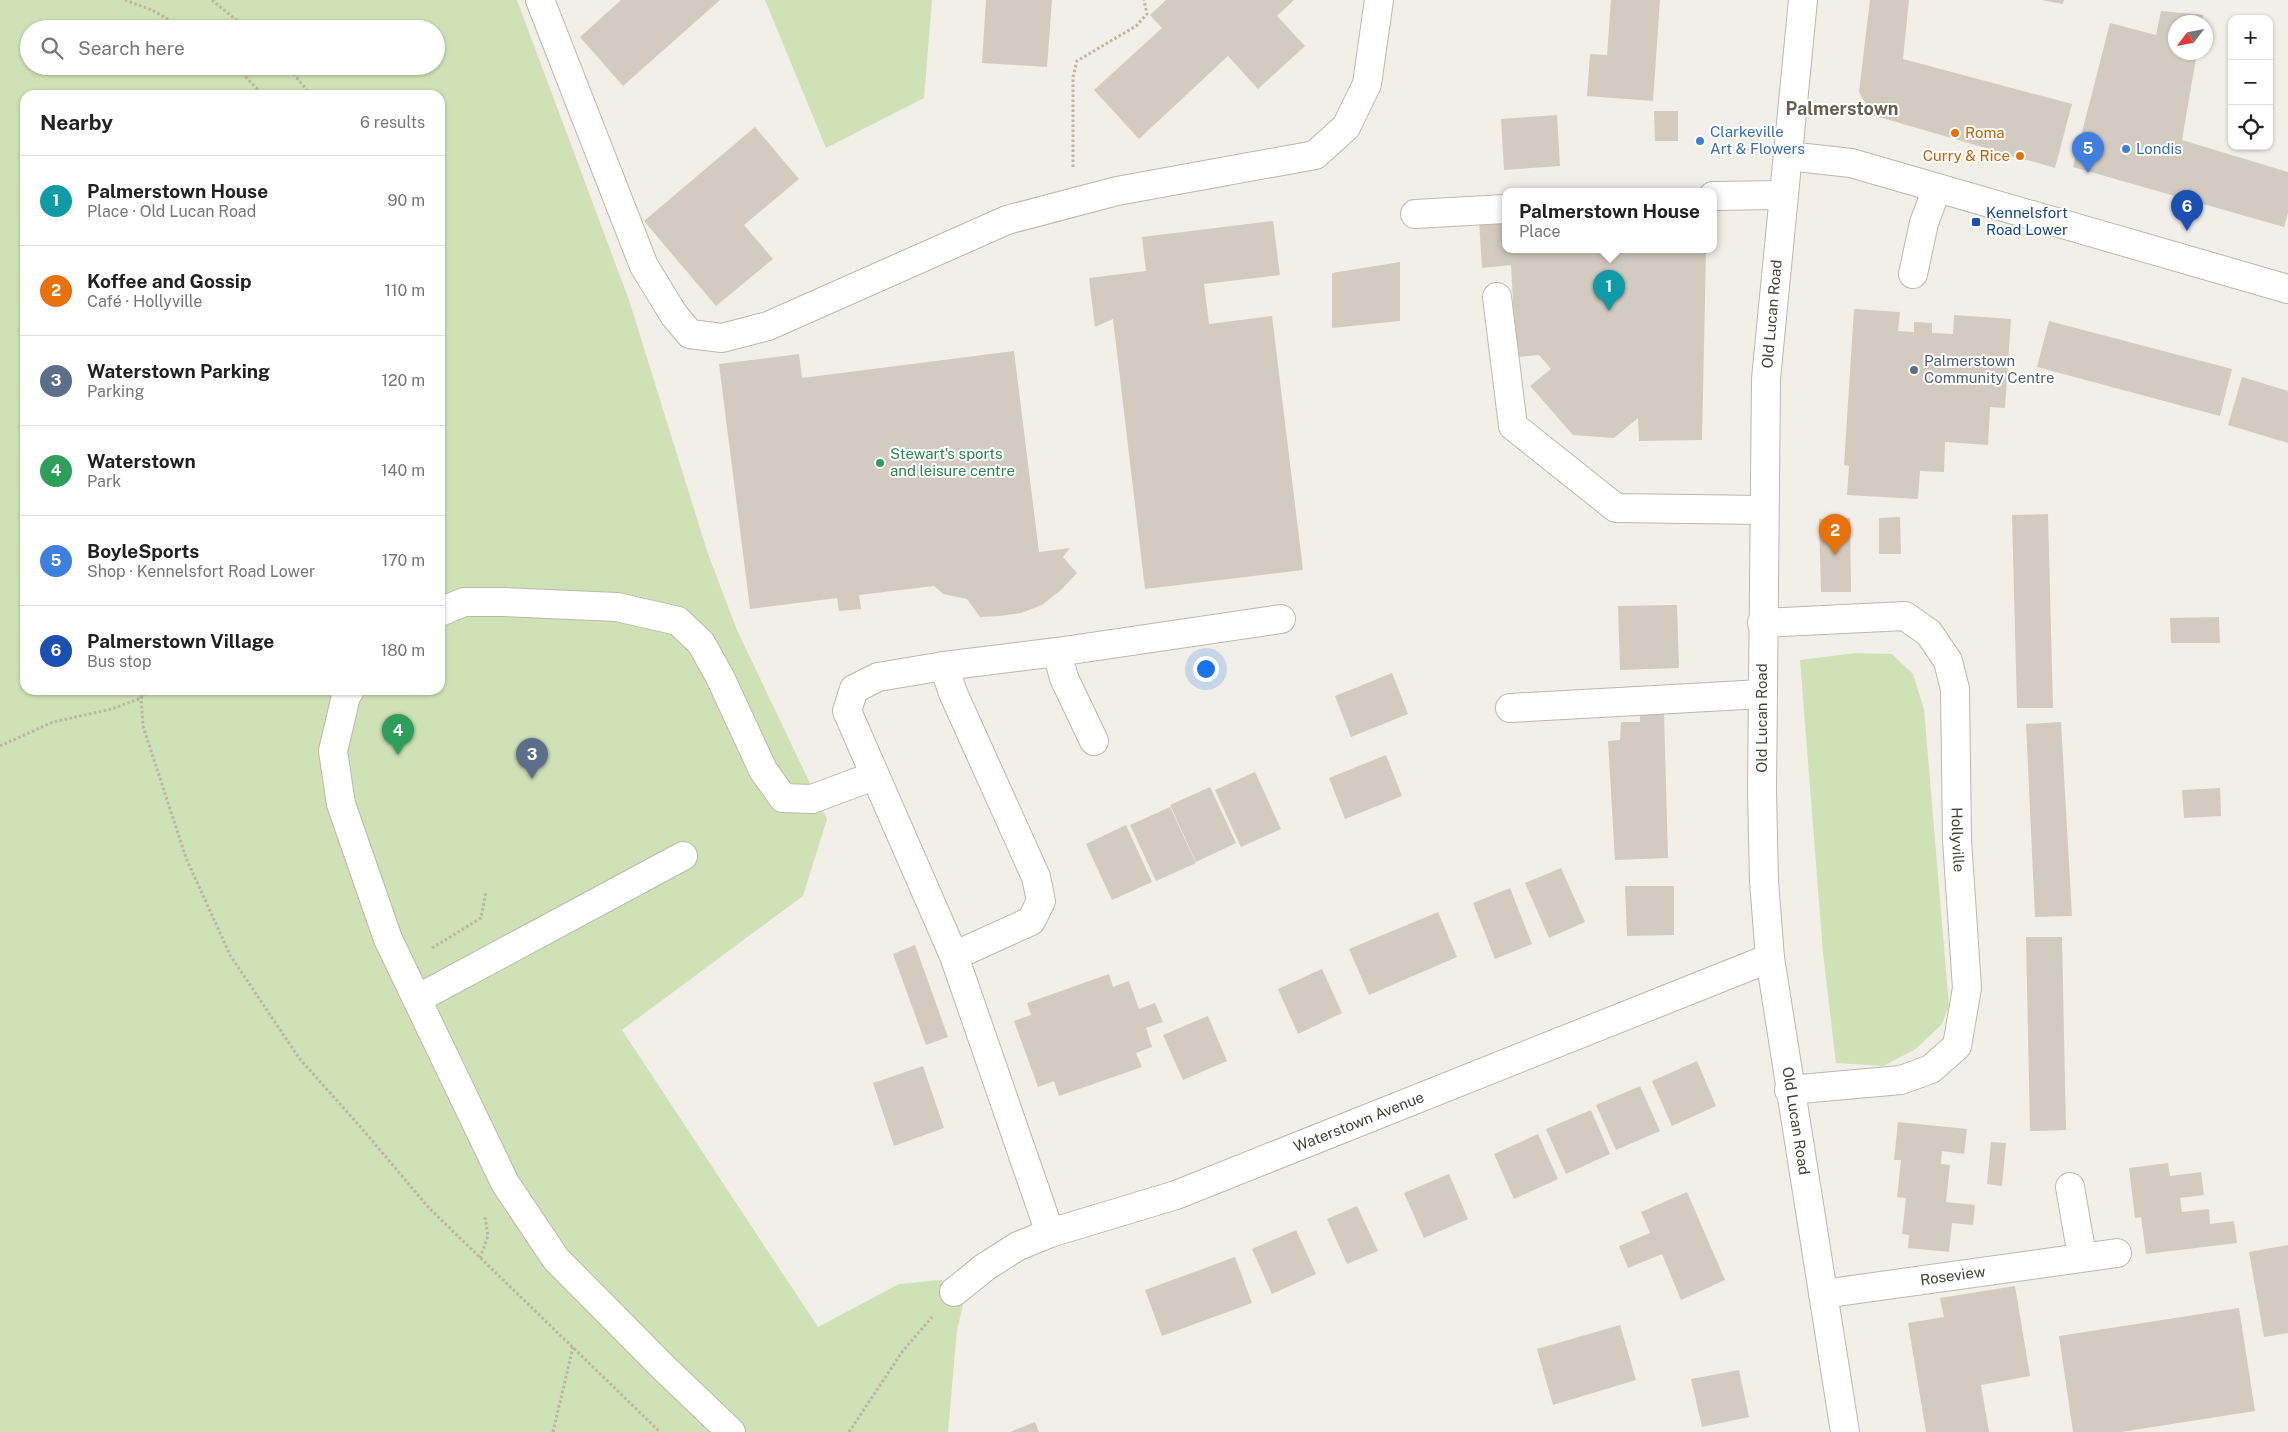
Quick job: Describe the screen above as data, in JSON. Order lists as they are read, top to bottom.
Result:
{
  "streets": {
    "street": [
      "Old Lucan Road",
      "Hollyville",
      "Waterstown Avenue",
      "Roseview"
    ]
  },
  "crossings": [
    ["Old Lucan Road", "Hollyville"],
    ["Old Lucan Road", "Waterstown Avenue"],
    ["Old Lucan Road", "Roseview"]
  ],
  "districts": ["Palmerstown"],
  "places": {
    "other": [
      "Roma",
      "Clarkeville Art & Flowers",
      "Londis",
      "Curry & Rice",
      "Palmerstown Community Centre",
      "Stewart's sports and leisure centre"
    ],
    "transit": ["Kennelsfort Road Lower"]
  },
  "north": "bottom left",
  "page": {
    "map_buttons": ["+", "−"],
    "search": "Search here",
    "heading": ["Nearby", "6 results"],
    "pins": [
      "5",
      "6",
      "1",
      "2",
      "4",
      "3"
    ],
    "list": [
      {
        "mark": "1",
        "name": "Palmerstown House",
        "note": "Place · Old Lucan Road",
        "value": "90 m"
      },
      {
        "mark": "2",
        "name": "Koffee and Gossip",
        "note": "Café · Hollyville",
        "value": "110 m"
      },
      {
        "mark": "3",
        "name": "Waterstown Parking",
        "note": "Parking",
        "value": "120 m"
      },
      {
        "mark": "4",
        "name": "Waterstown",
        "note": "Park",
        "value": "140 m"
      },
      {
        "mark": "5",
        "name": "BoyleSports",
        "note": "Shop · Kennelsfort Road Lower",
        "value": "170 m"
      },
      {
        "mark": "6",
        "name": "Palmerstown Village",
        "note": "Bus stop",
        "value": "180 m"
      }
    ],
    "popup": ["Palmerstown House", "Place"]
  }
}
